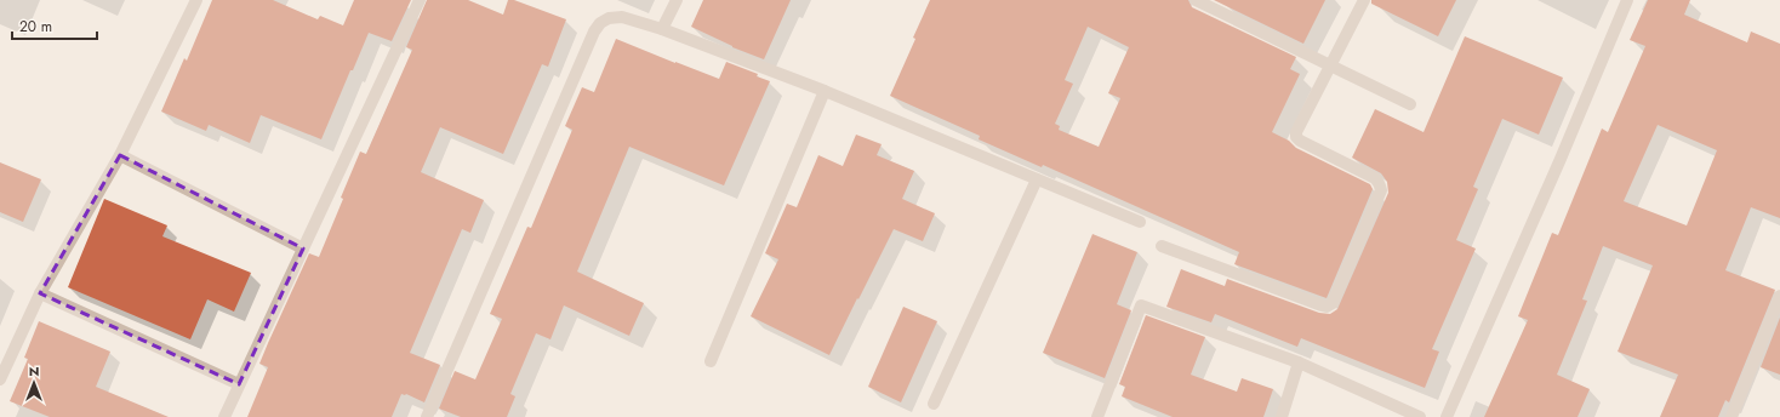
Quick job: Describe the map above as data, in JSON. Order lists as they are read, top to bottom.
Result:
{
  "scale_bar": "20 m",
  "north": "top"
}
